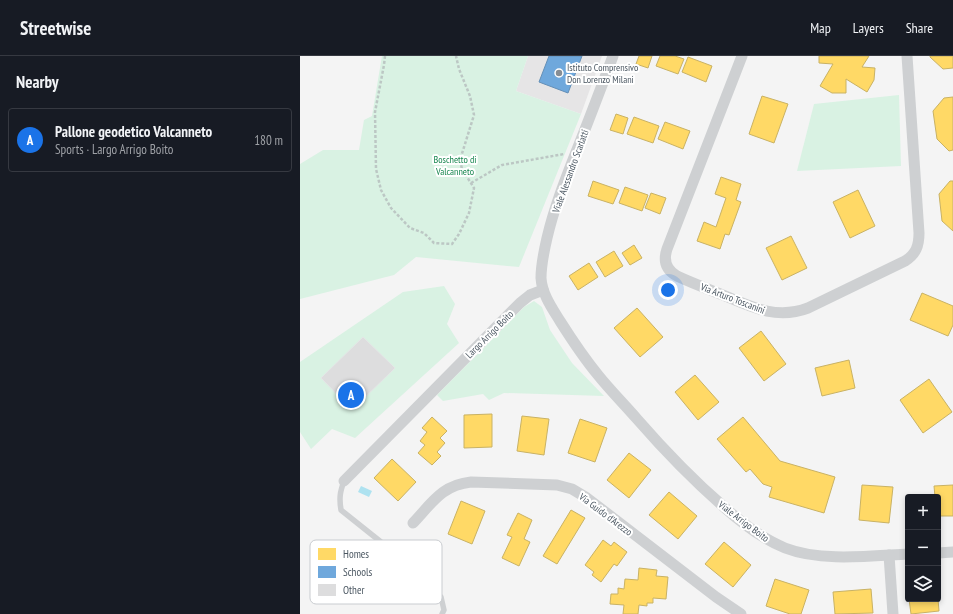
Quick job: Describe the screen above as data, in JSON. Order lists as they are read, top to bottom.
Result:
{
  "streets": {
    "street": [
      "Viale Alessandro Scarlatti",
      "Via Arturo Toscanini",
      "Largo Arrigo Boito",
      "Via Guido d'Arezzo",
      "Viale Arrigo Boito"
    ]
  },
  "crossings": [
    ["Viale Alessandro Scarlatti", "Largo Arrigo Boito"],
    ["Viale Alessandro Scarlatti", "Viale Arrigo Boito"],
    ["Largo Arrigo Boito", "Viale Arrigo Boito"]
  ],
  "parks": ["Boschetto di Valcanneto"],
  "places": ["Istituto Comprensivo Don Lorenzo Milani"],
  "legend": ["Homes", "Schools", "Other"],
  "page": {
    "header": "Streetwise",
    "nav": ["Map", "Layers", "Share"],
    "heading": "Nearby",
    "list": [
      {
        "mark": "A",
        "name": "Pallone geodetico Valcanneto",
        "note": "Sports · Largo Arrigo Boito",
        "value": "180 m"
      }
    ],
    "pins": "A",
    "map_buttons": ["+", "−"]
  }
}
